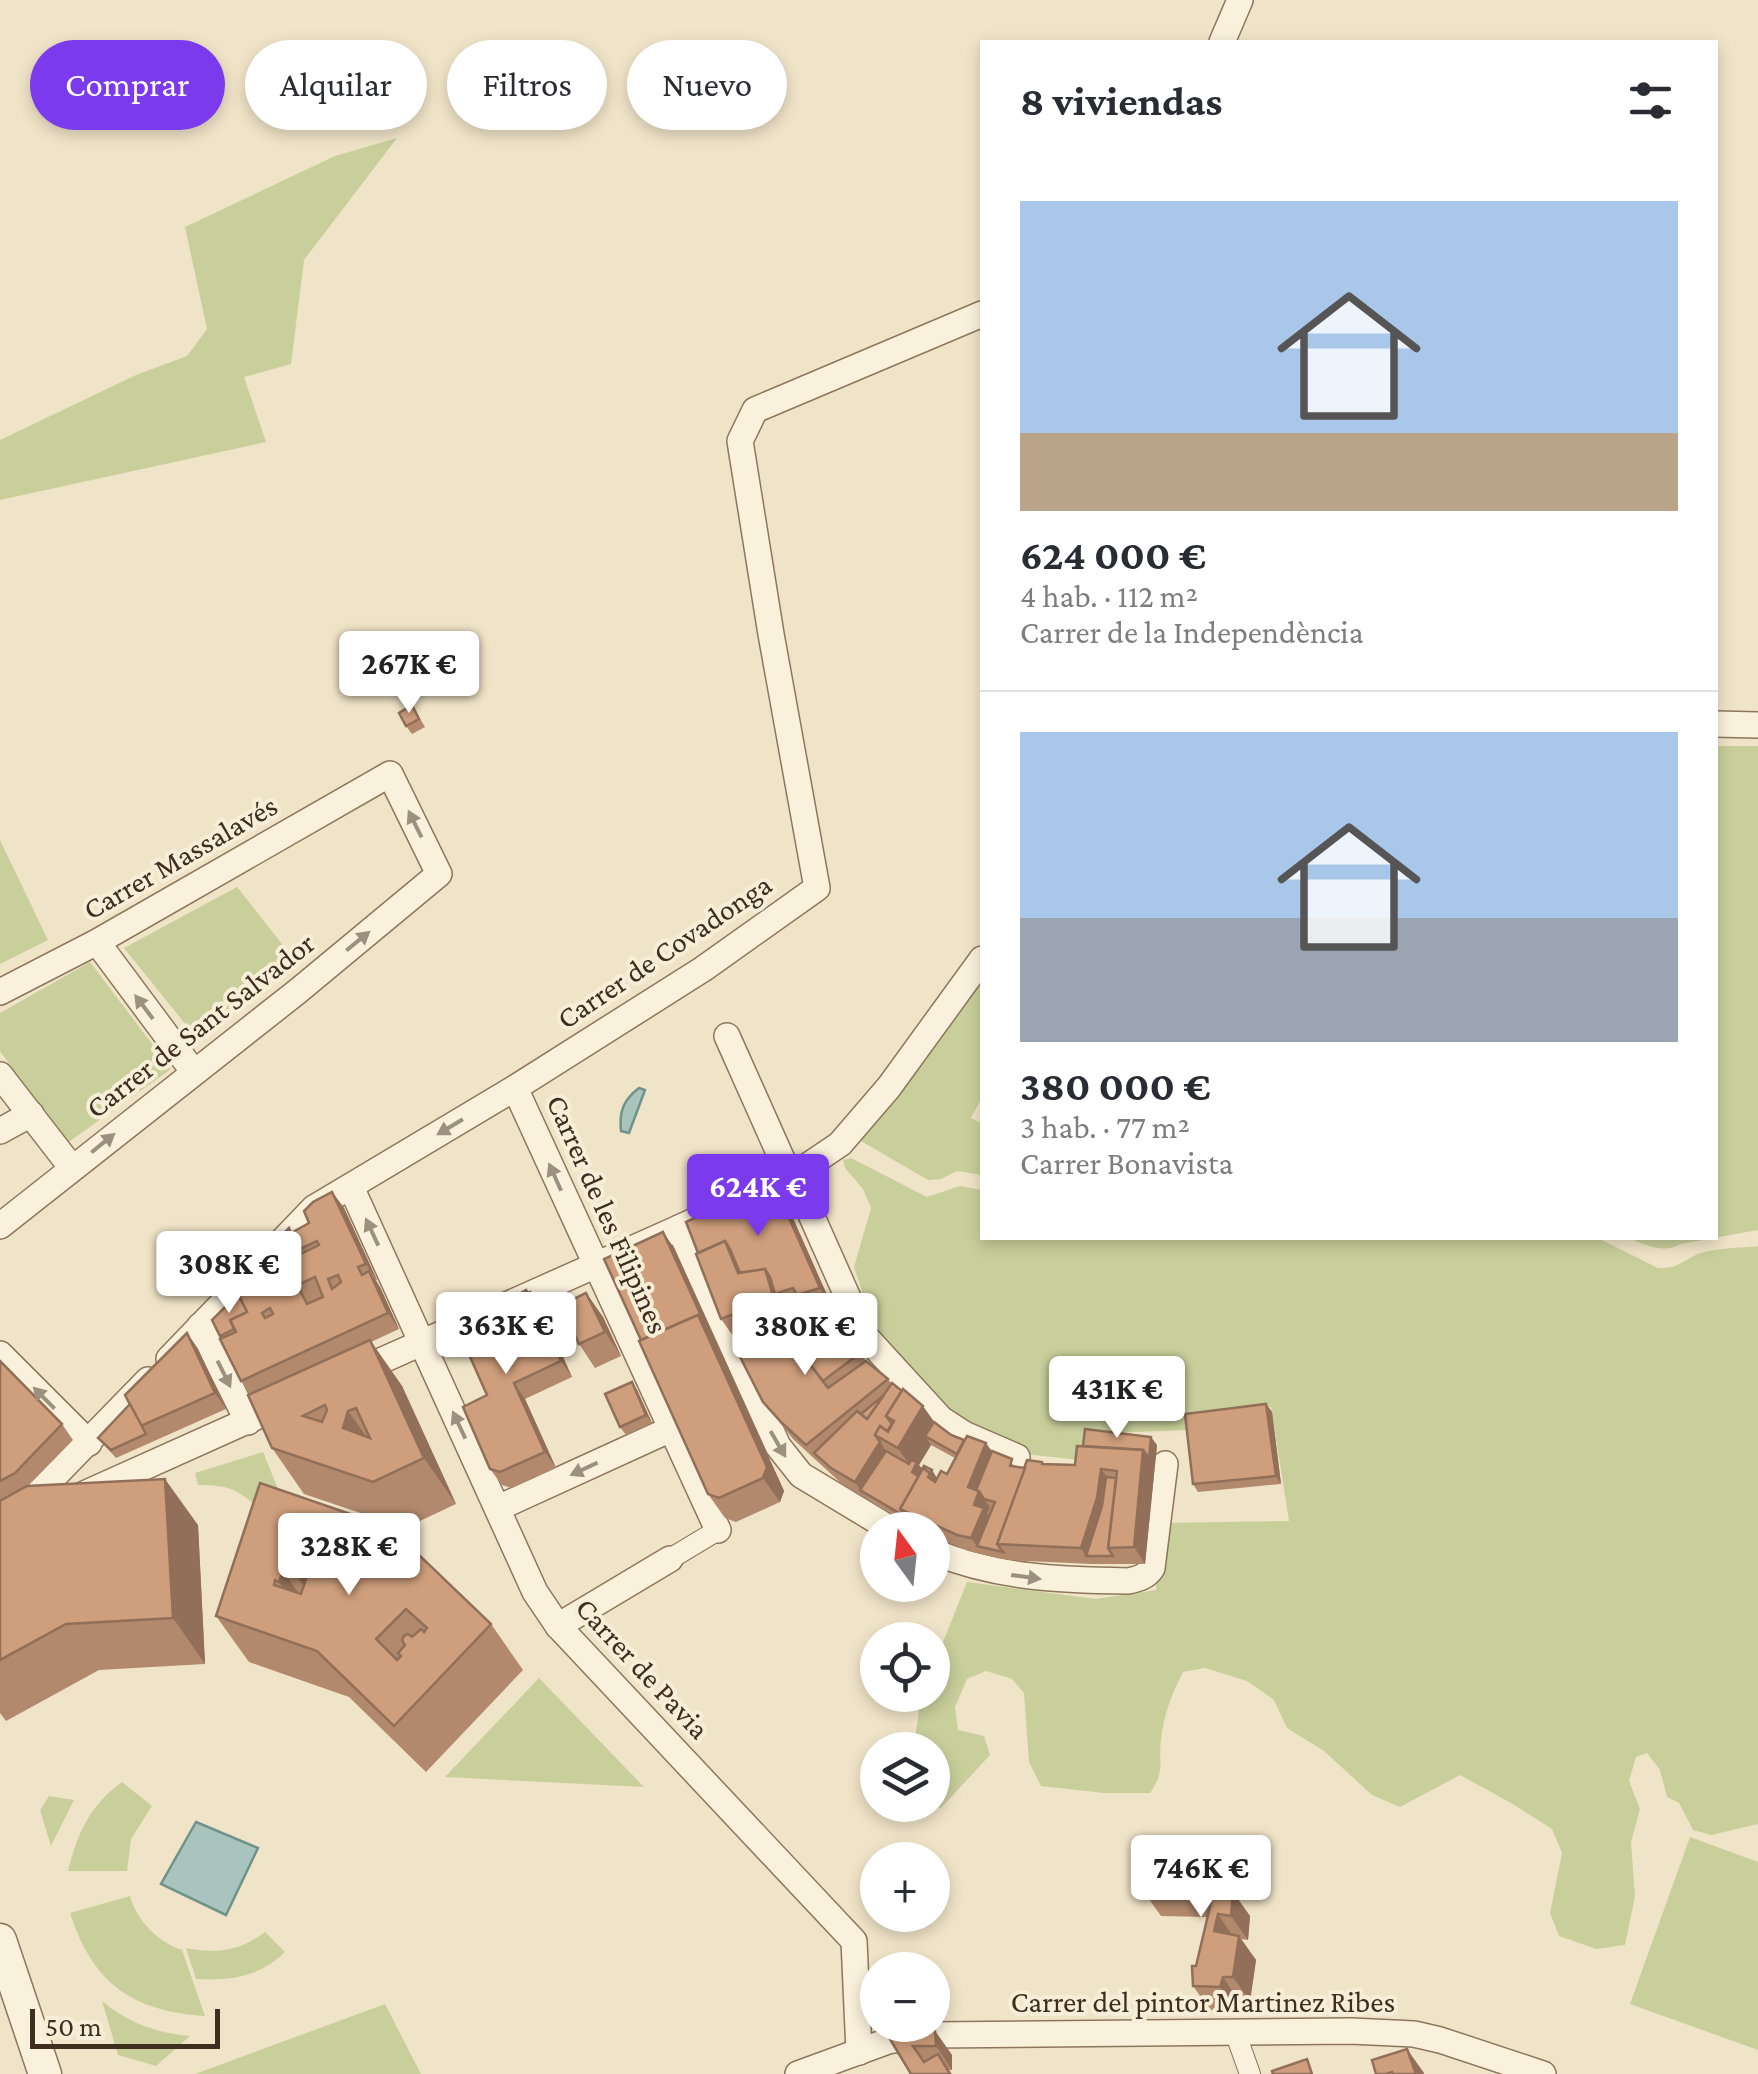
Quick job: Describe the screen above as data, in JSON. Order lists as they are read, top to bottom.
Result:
{
  "streets": {
    "street": [
      "Carrer Massalavés",
      "Carrer de Covadonga",
      "Carrer de Sant Salvador",
      "Carrer de les Filipines",
      "Carrer de Pavia",
      "Carrer del pintor Martinez Ribes"
    ]
  },
  "crossings": [
    ["Carrer Massalavés", "Carrer de Sant Salvador"],
    ["Carrer de Covadonga", "Carrer de les Filipines"],
    ["Carrer de Covadonga", "Carrer de Pavia"],
    ["Carrer de Pavia", "Carrer del pintor Martinez Ribes"]
  ],
  "one_way": ["Carrer de Sant Salvador"],
  "scale_bar": "50 m",
  "north": "top",
  "page": {
    "chip": [
      "Comprar",
      "Alquilar",
      "Filtros",
      "Nuevo"
    ],
    "heading": "8 viviendas",
    "list": [
      {
        "name": "624 000 €",
        "note": "4 hab. · 112 m² · Carrer de la Independència"
      },
      {
        "name": "380 000 €",
        "note": "3 hab. · 77 m² · Carrer Bonavista"
      }
    ],
    "price": [
      "267K €",
      "624K €",
      "308K €",
      "363K €",
      "380K €",
      "431K €",
      "328K €",
      "746K €"
    ],
    "map_buttons": ["+", "−"],
    "scale": "50 m"
  }
}
